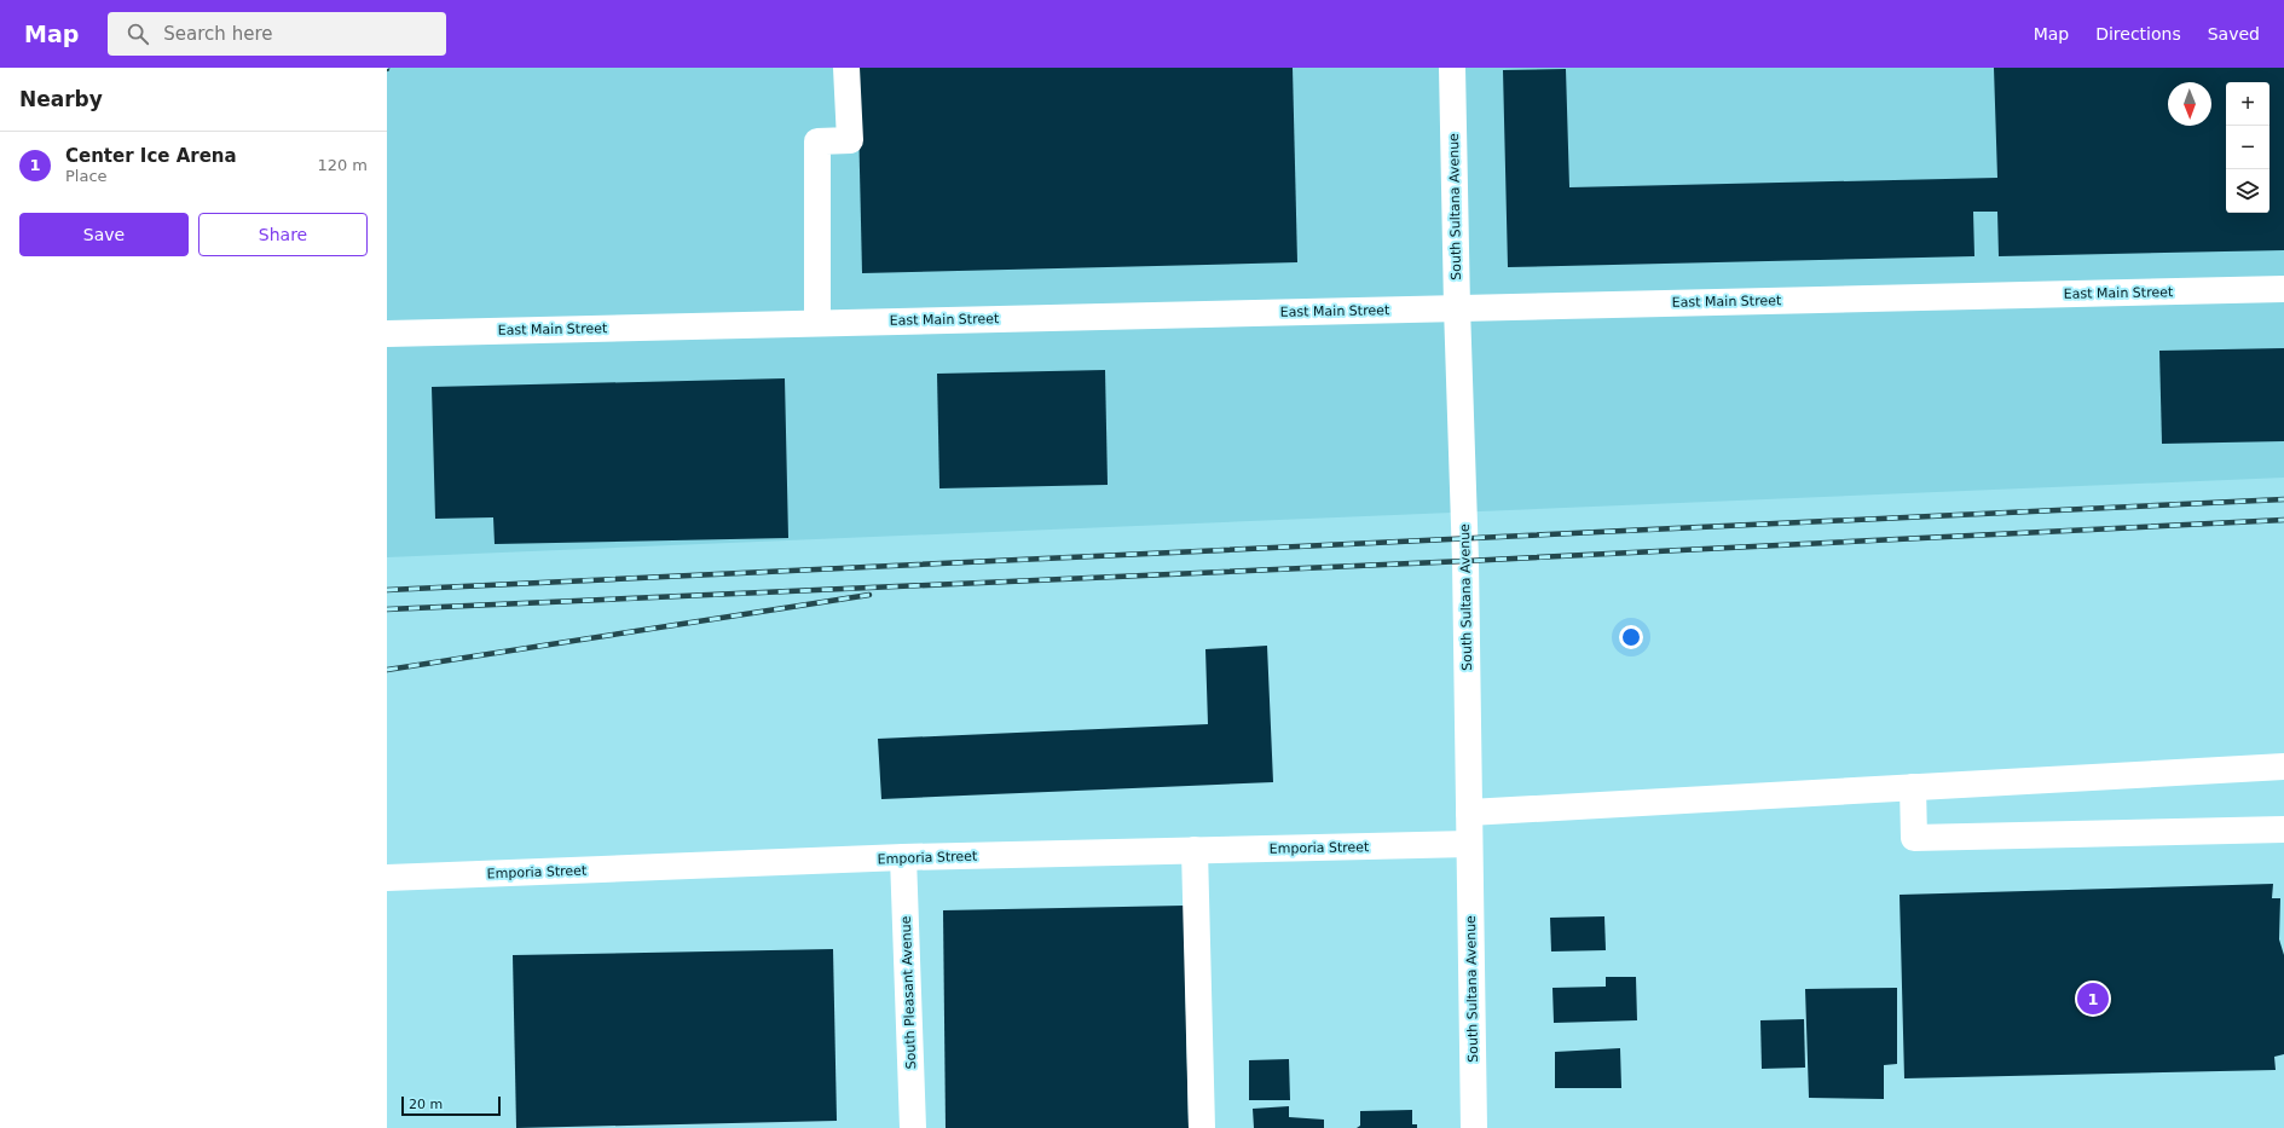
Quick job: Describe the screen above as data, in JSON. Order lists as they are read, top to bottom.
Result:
{
  "streets": {
    "street": [
      "South Sultana Avenue",
      "East Main Street",
      "Emporia Street",
      "South Pleasant Avenue"
    ]
  },
  "crossings": [
    ["South Sultana Avenue", "East Main Street"],
    ["South Sultana Avenue", "Emporia Street"],
    ["Emporia Street", "South Pleasant Avenue"]
  ],
  "scale_bar": "20 m",
  "north": "bottom",
  "page": {
    "header": "Map",
    "search": "Search here",
    "nav": ["Map", "Directions", "Saved"],
    "heading": "Nearby",
    "map_buttons": ["+", "−"],
    "list": [
      {
        "mark": "1",
        "name": "Center Ice Arena",
        "note": "Place",
        "value": "120 m"
      }
    ],
    "buttons": ["Save", "Share"],
    "pins": "1",
    "scale": "20 m"
  }
}
